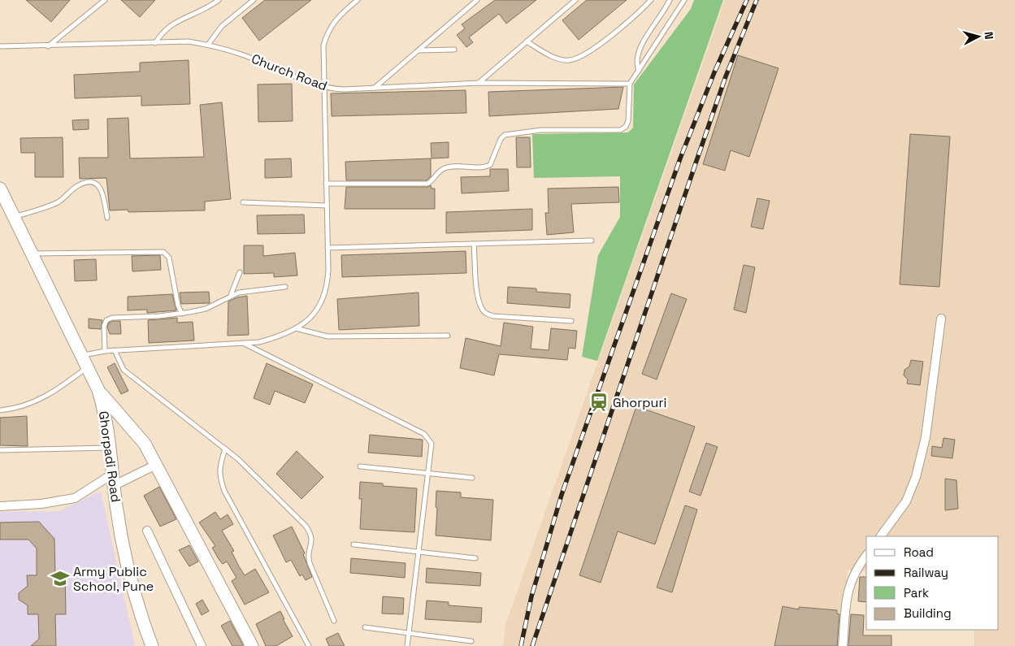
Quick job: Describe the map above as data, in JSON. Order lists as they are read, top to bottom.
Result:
{
  "streets": {
    "main road": ["Ghorpadi Road"],
    "lane": ["Church Road"]
  },
  "places": {
    "station": ["Ghorpuri"],
    "school or university": ["Army Public School, Pune"]
  },
  "legend": [
    "Road",
    "Railway",
    "Park",
    "Building"
  ],
  "north": "right"
}
